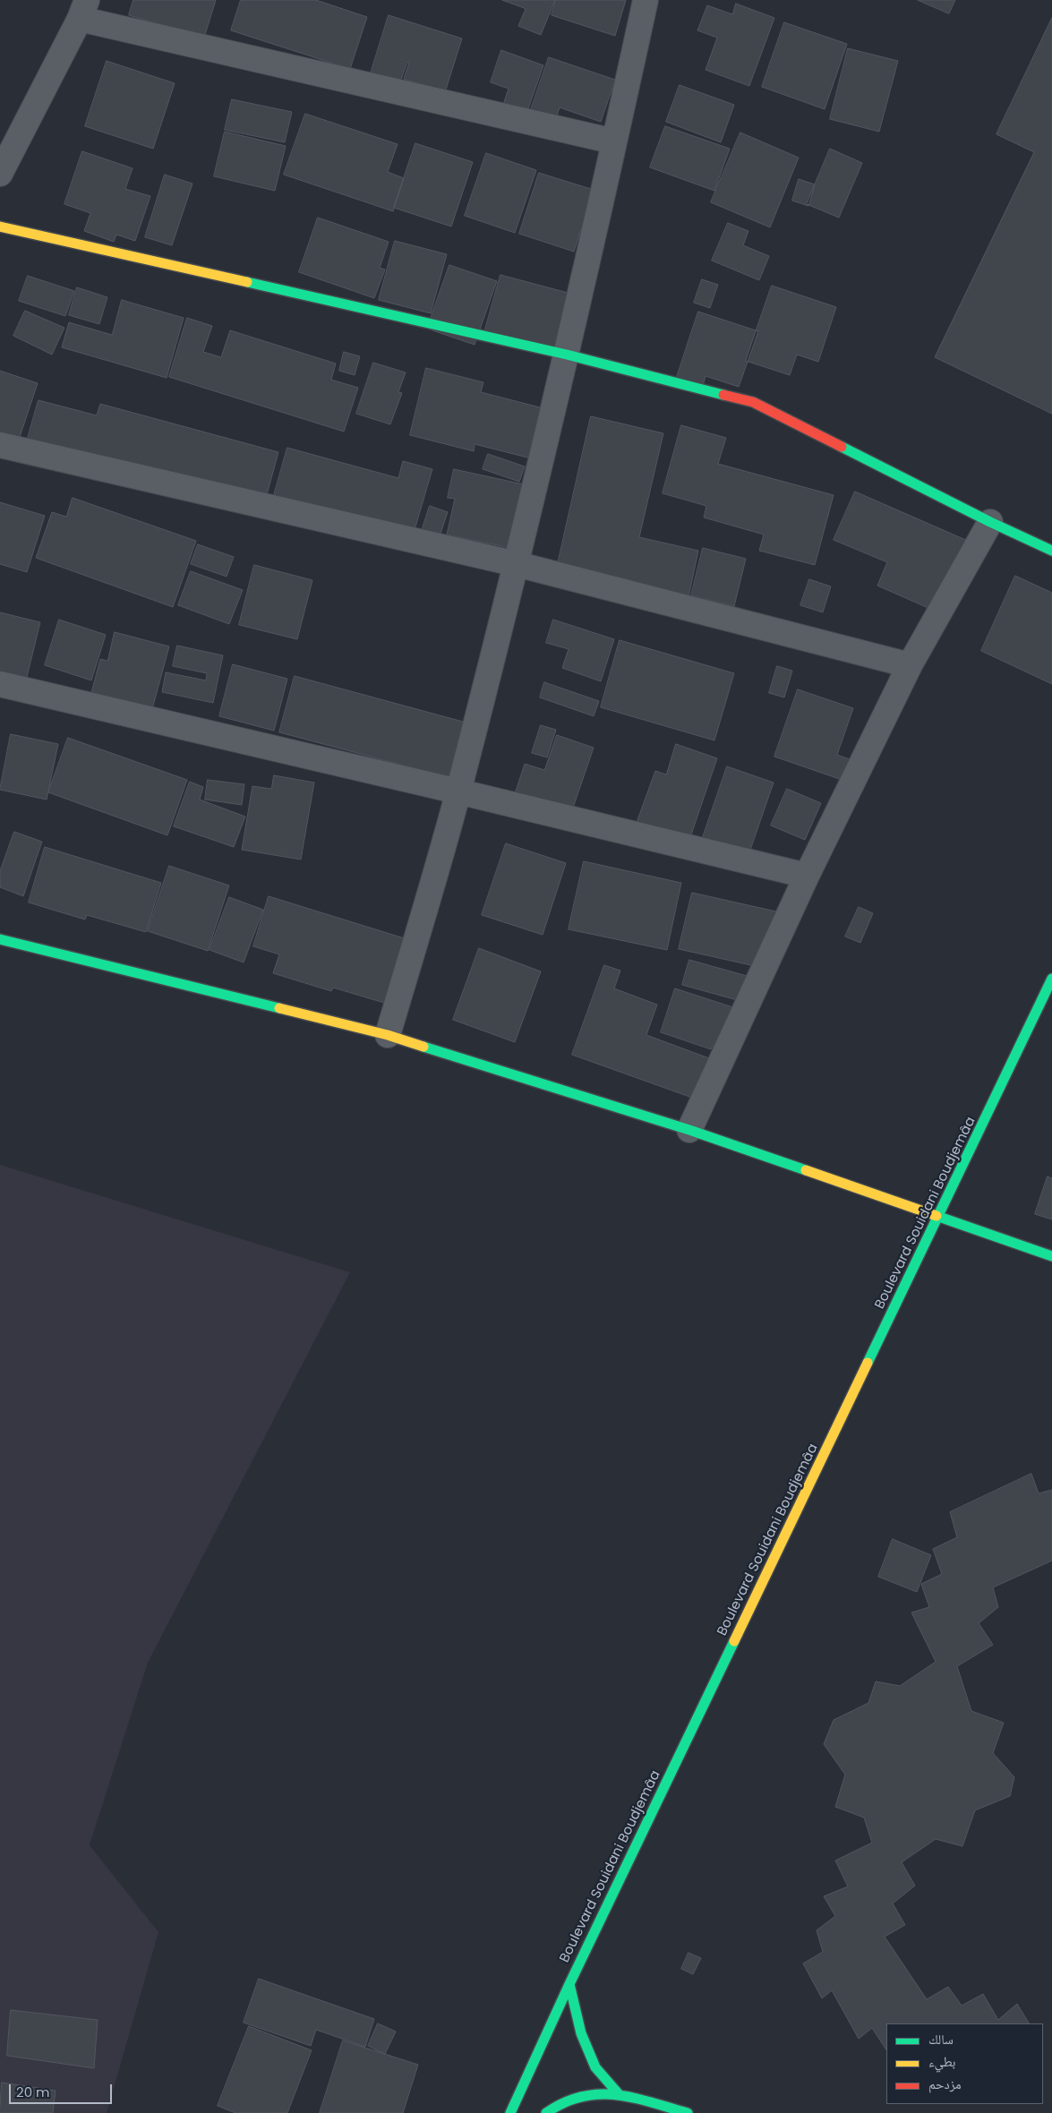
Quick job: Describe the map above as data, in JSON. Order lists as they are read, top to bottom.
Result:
{
  "streets": {
    "street": ["Boulevard Souidani Boudjemâa"]
  },
  "legend": ["سالك", "بطيء", "مزدحم"],
  "scale_bar": "20 m"
}
